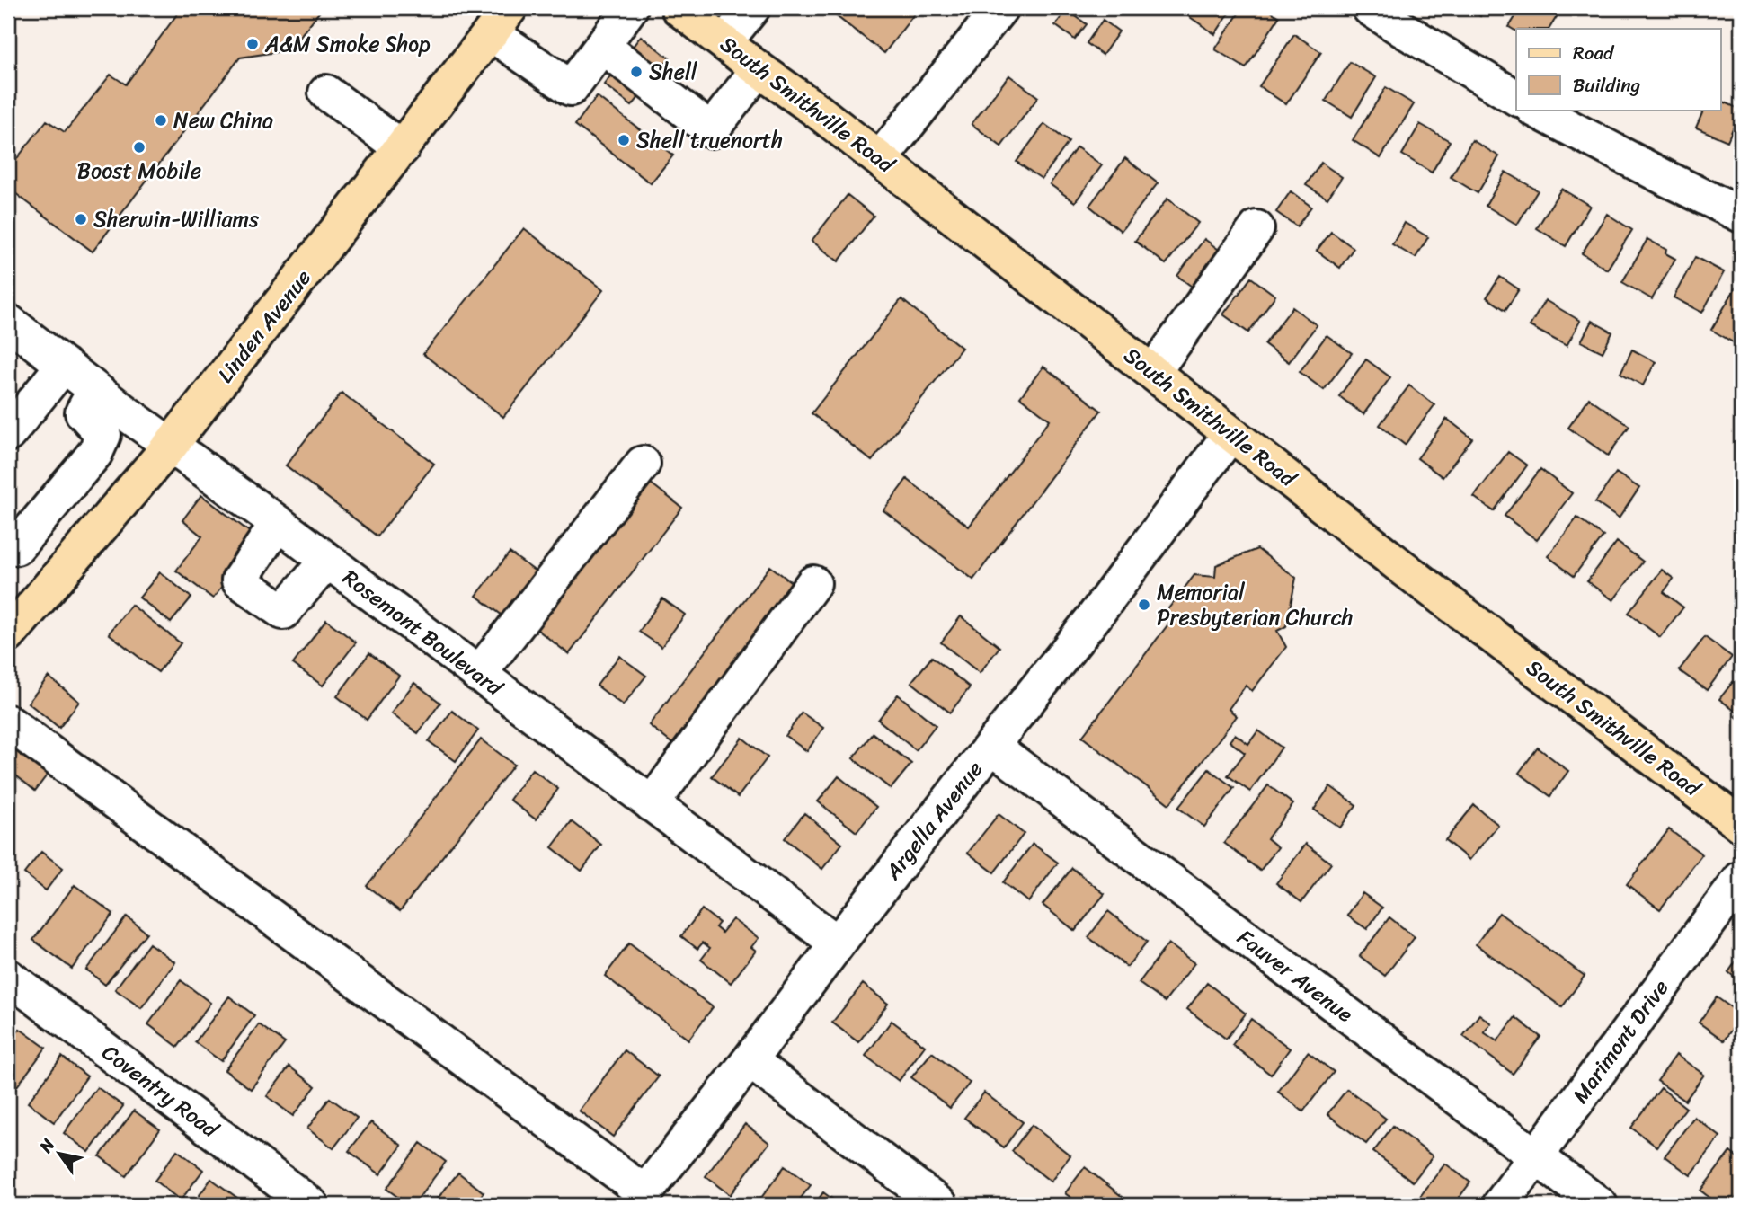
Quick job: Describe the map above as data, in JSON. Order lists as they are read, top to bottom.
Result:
{
  "streets": {
    "main road": ["South Smithville Road", "Linden Avenue"],
    "street": [
      "Rosemont Boulevard",
      "Argella Avenue",
      "Fauver Avenue",
      "Marimont Drive",
      "Coventry Road"
    ]
  },
  "crossings": [
    ["South Smithville Road", "Argella Avenue"],
    ["Linden Avenue", "Rosemont Boulevard"],
    ["Rosemont Boulevard", "Argella Avenue"],
    ["Argella Avenue", "Fauver Avenue"],
    ["Fauver Avenue", "Marimont Drive"]
  ],
  "places": [
    "A&M Smoke Shop",
    "Shell",
    "New China",
    "Shell truenorth",
    "Boost Mobile",
    "Sherwin-Williams",
    "Memorial Presbyterian Church"
  ],
  "legend": ["Road", "Building"],
  "north": "top left"
}
